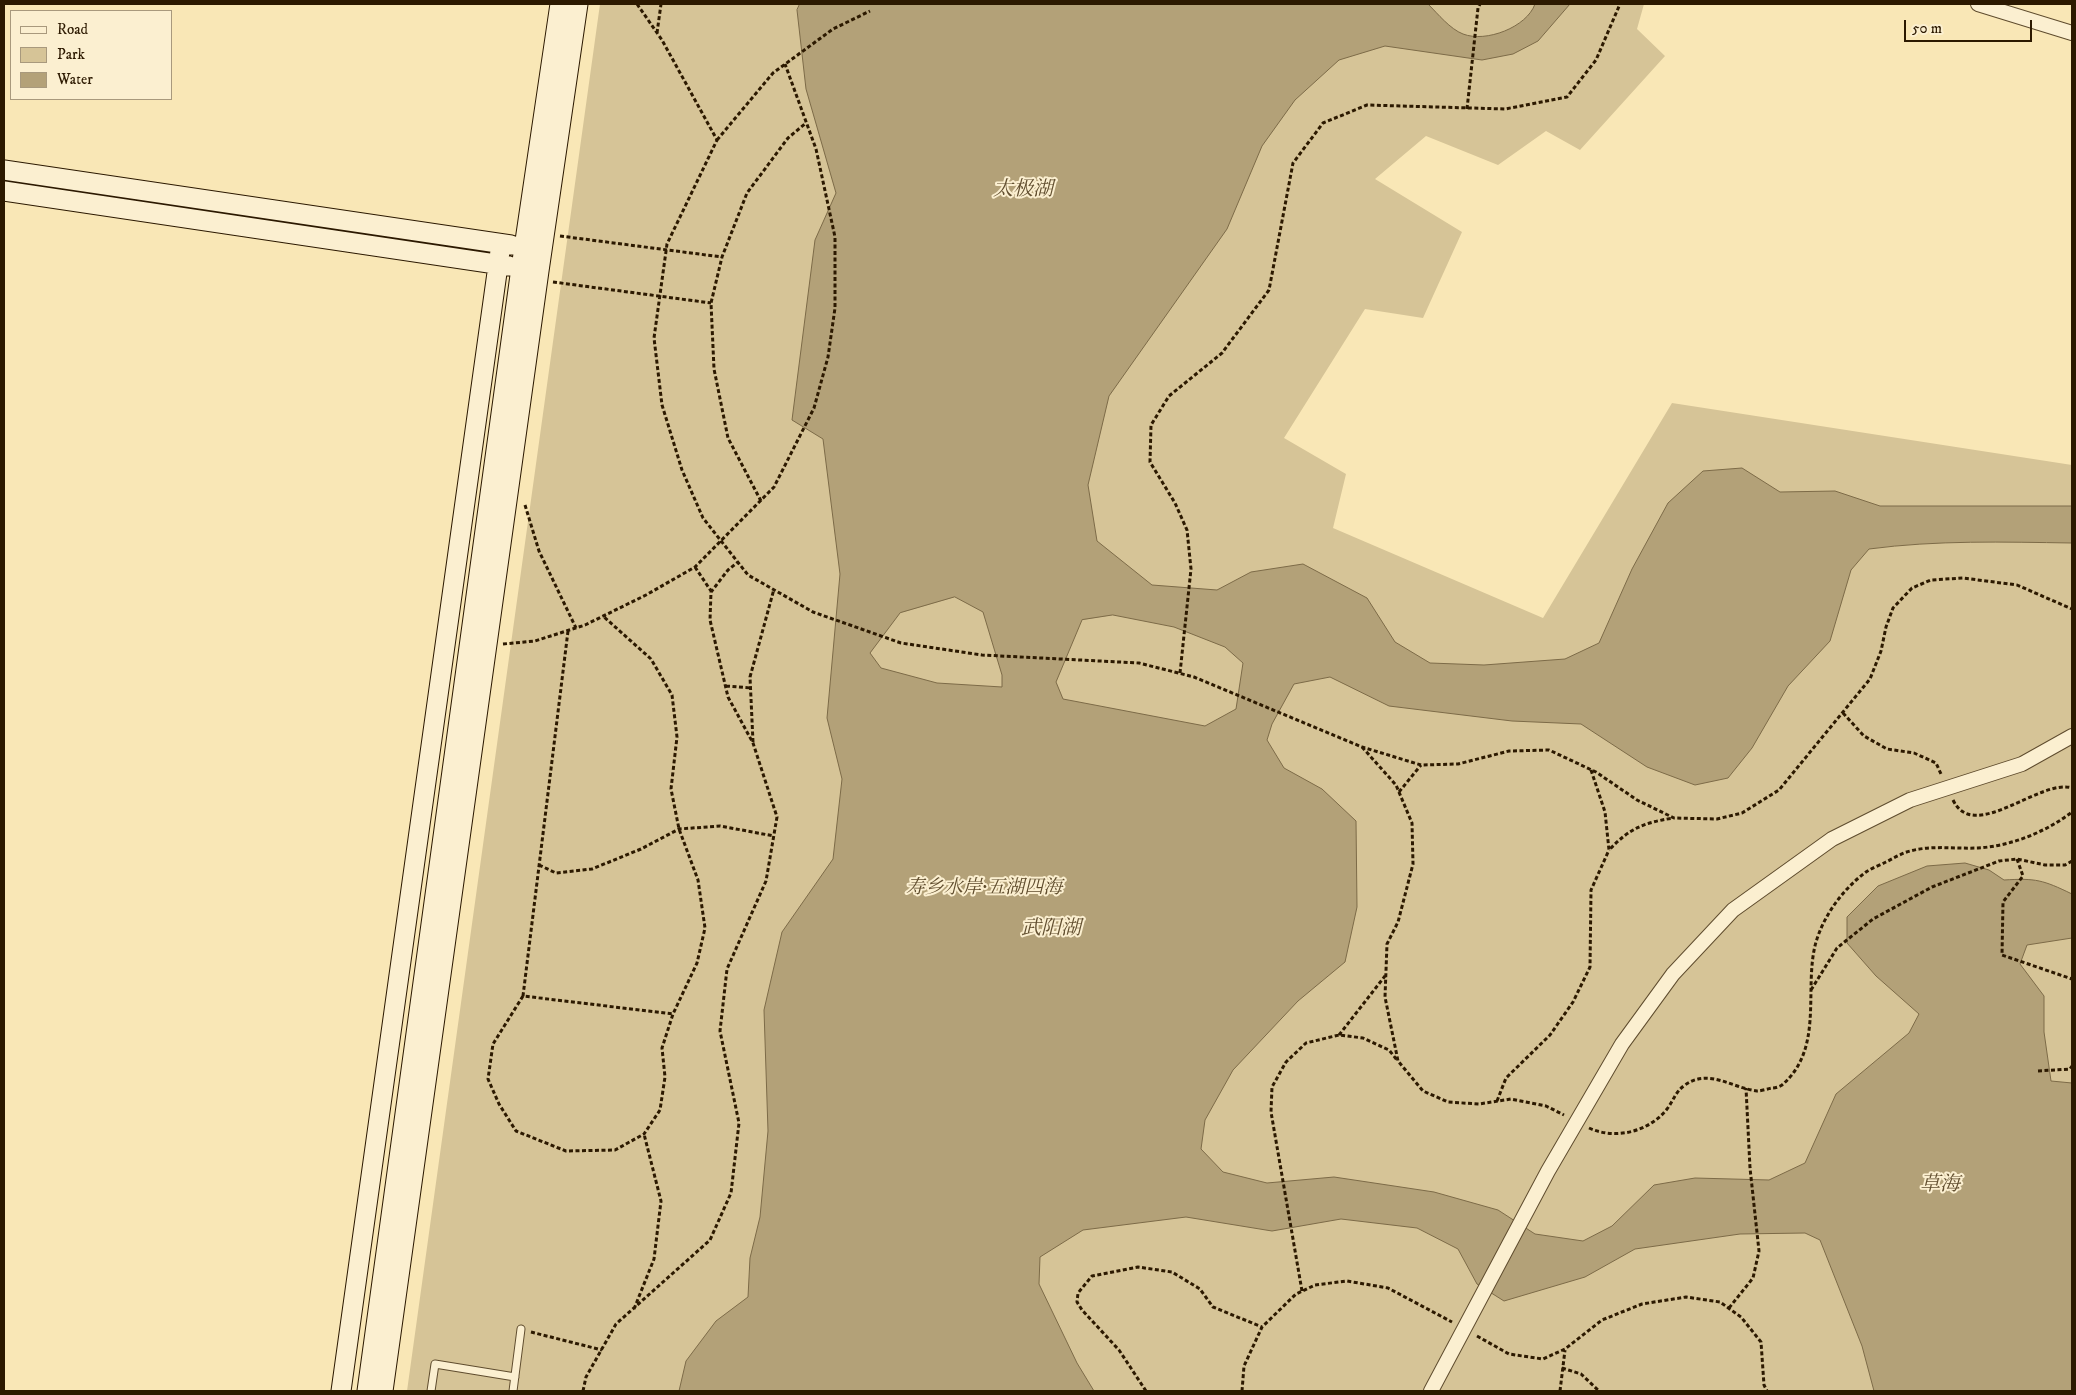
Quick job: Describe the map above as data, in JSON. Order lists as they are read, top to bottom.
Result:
{
  "water": ["太极湖", "武阳湖", "草海"],
  "parks": ["寿乡水岸·五湖四海"],
  "legend": ["Road", "Park", "Water"],
  "scale_bar": "50 m"
}
